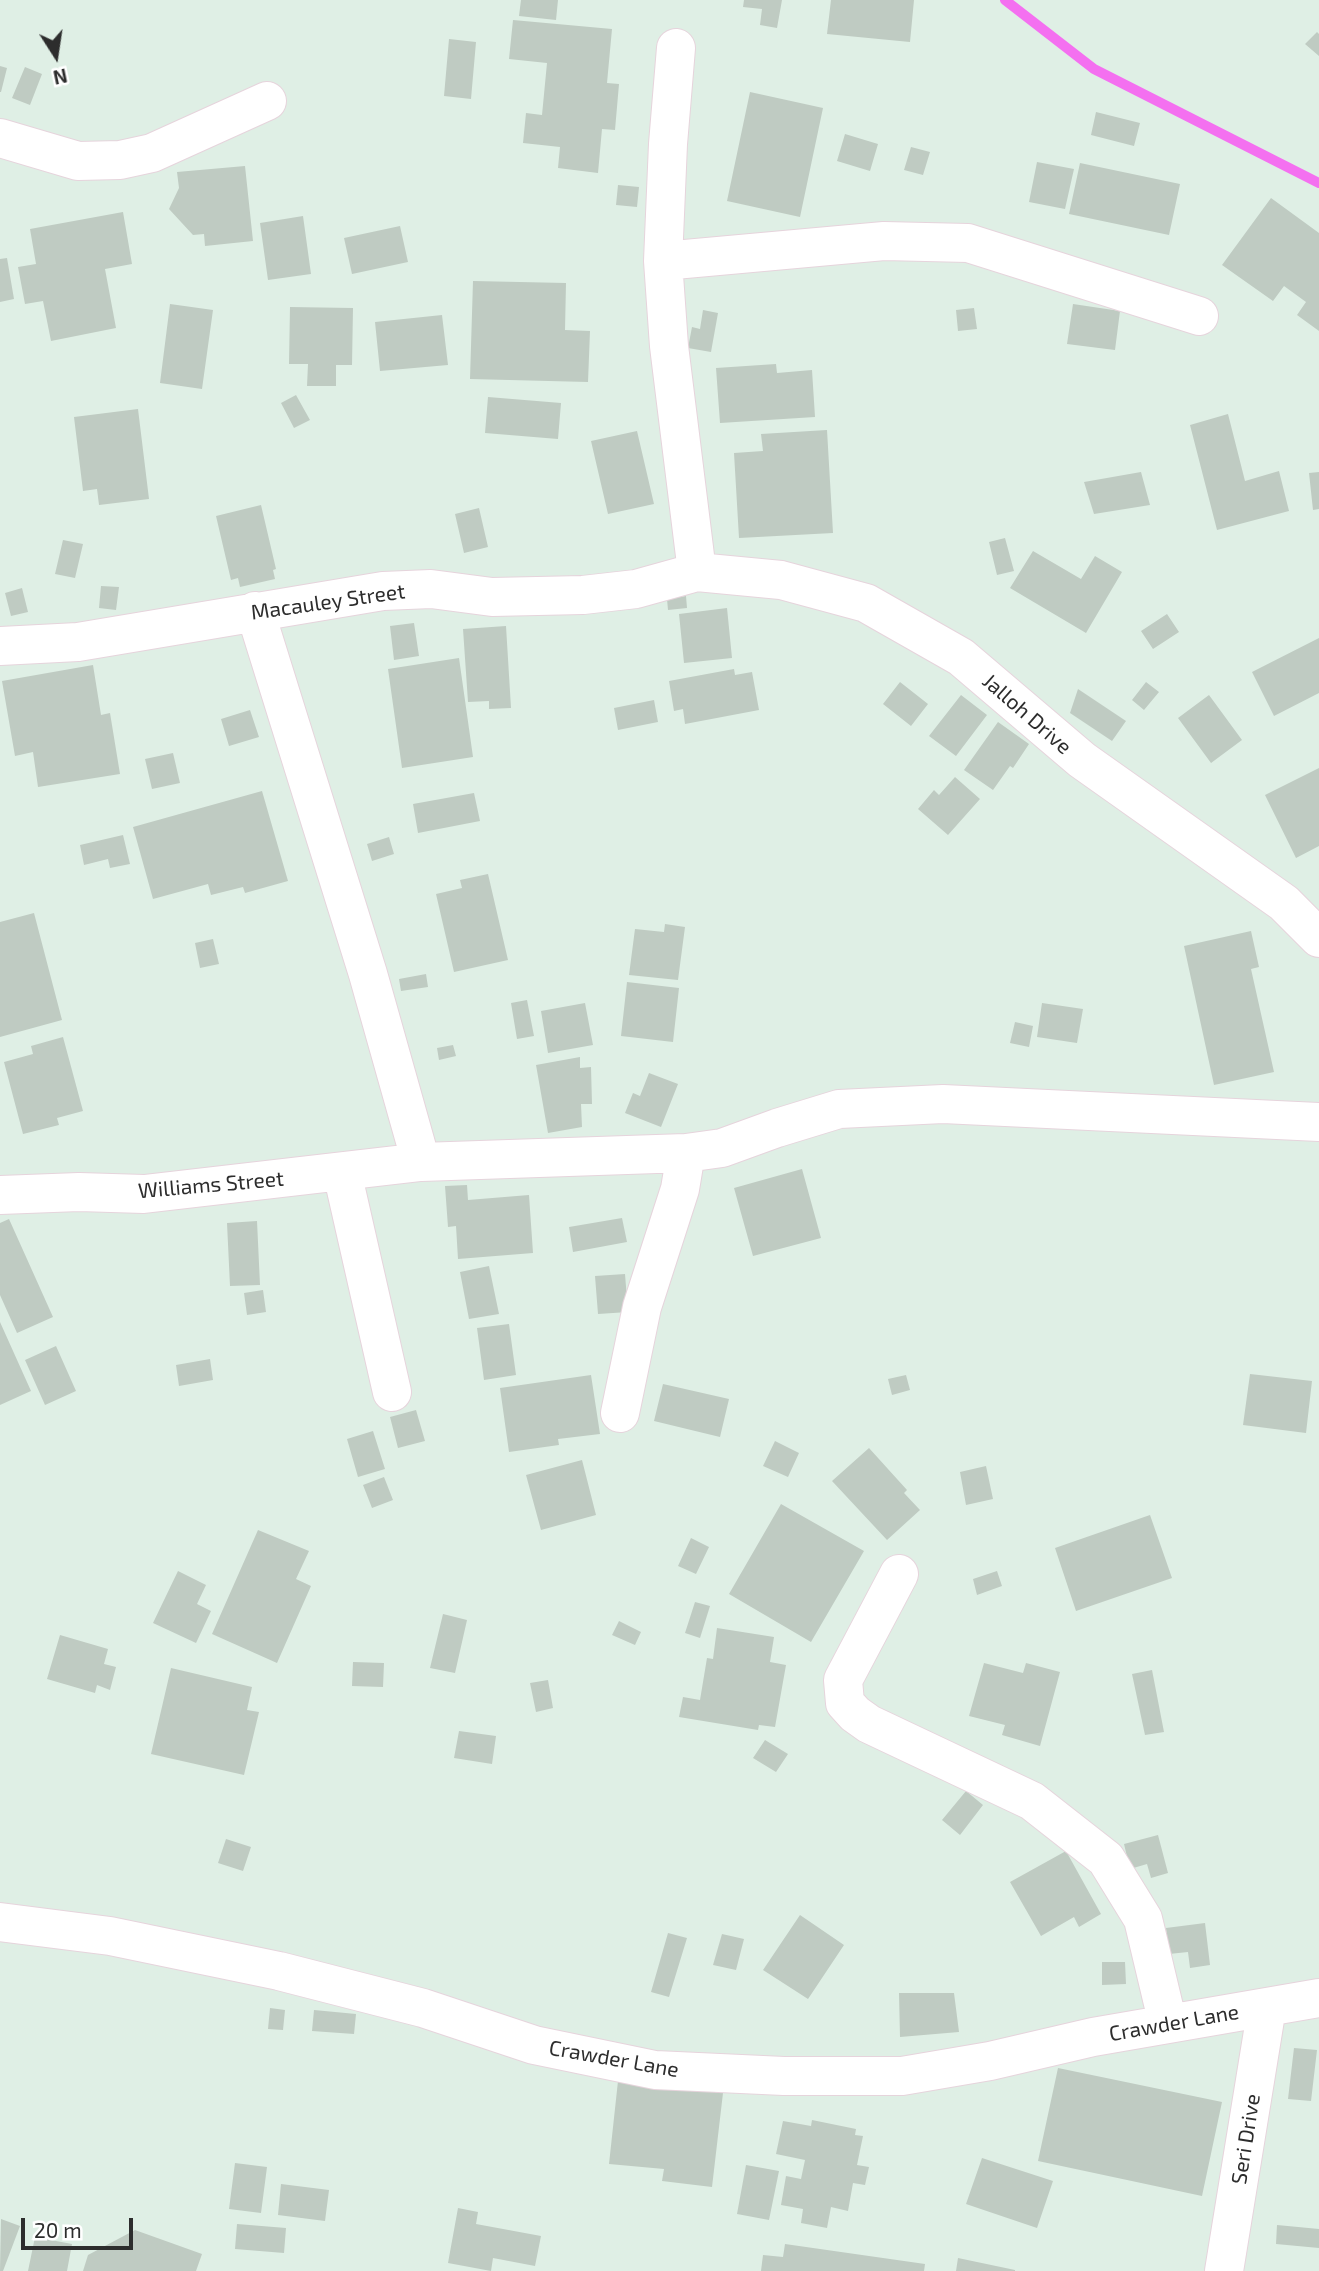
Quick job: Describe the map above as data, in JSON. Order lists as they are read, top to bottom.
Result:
{
  "streets": {
    "street": [
      "Macauley Street",
      "Jalloh Drive",
      "Williams Street",
      "Crawder Lane",
      "Seri Drive"
    ]
  },
  "crossings": [
    ["Macauley Street", "Jalloh Drive"],
    ["Crawder Lane", "Seri Drive"]
  ],
  "scale_bar": "20 m",
  "north": "bottom"
}
